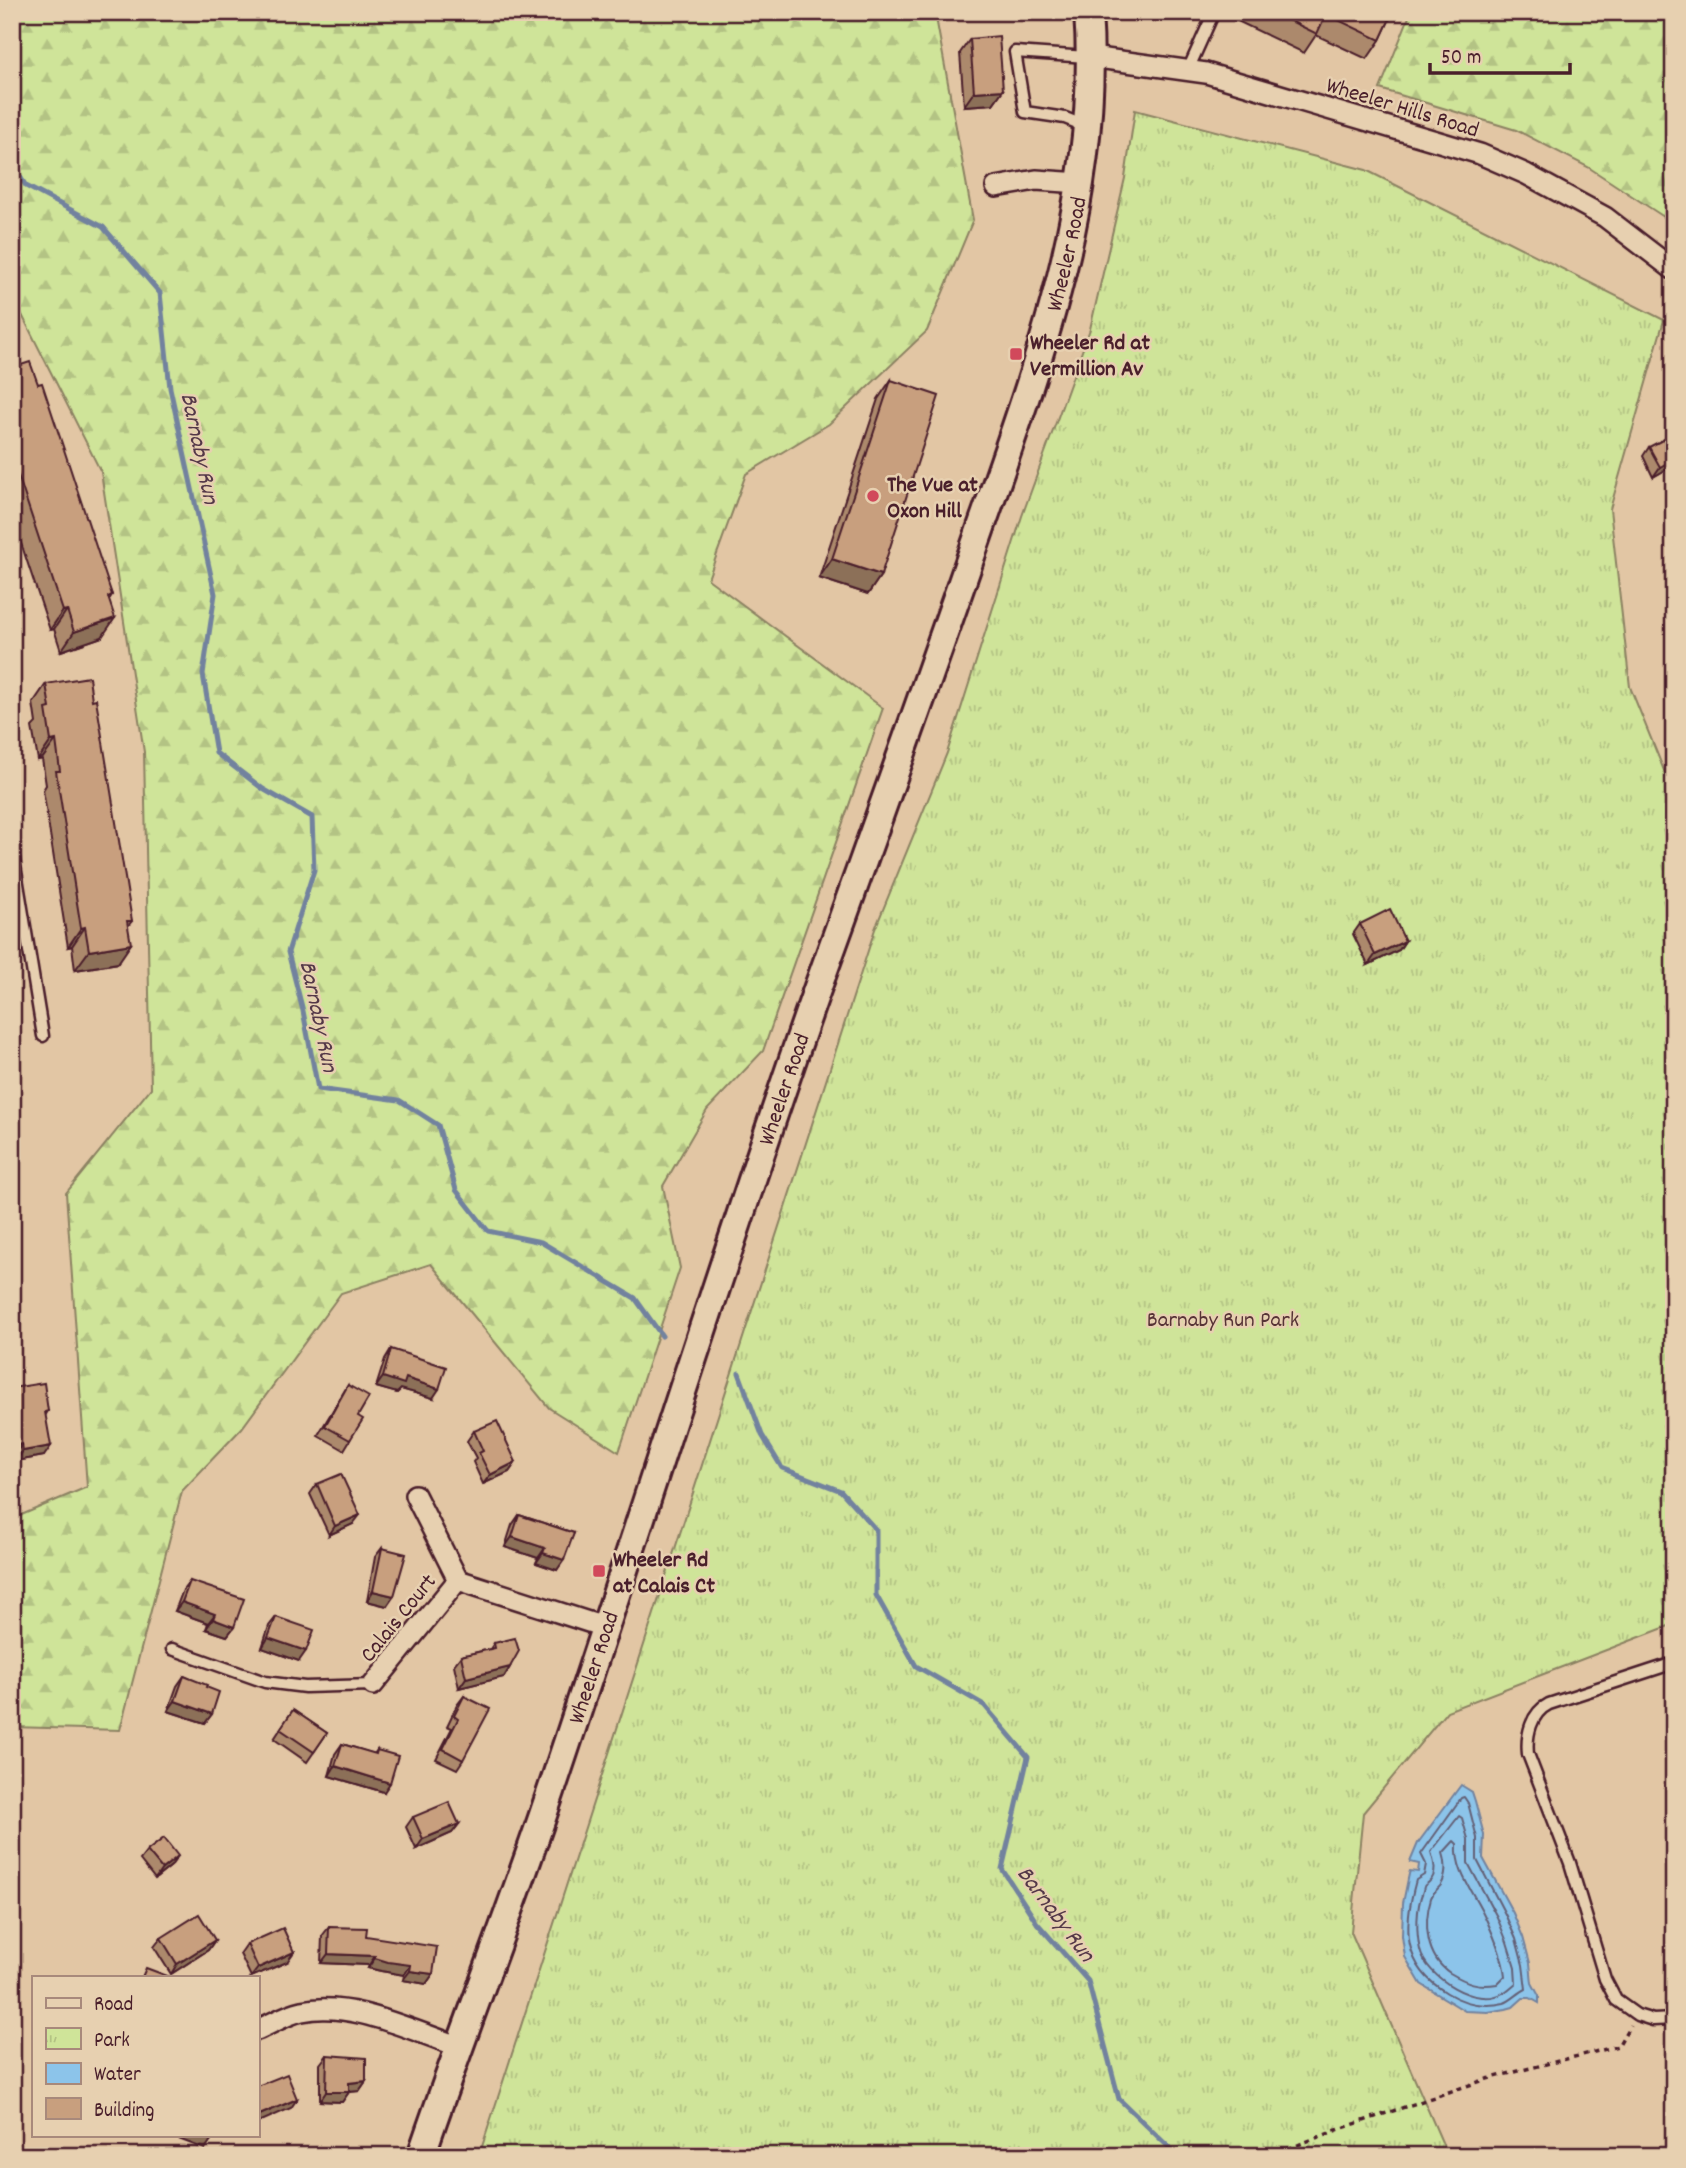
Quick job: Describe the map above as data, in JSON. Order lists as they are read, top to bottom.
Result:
{
  "streets": {
    "main road": ["Wheeler Road"],
    "street": ["Wheeler Hills Road", "Calais Court"]
  },
  "crossings": [
    ["Wheeler Hills Road", "Wheeler Road"],
    ["Wheeler Road", "Calais Court"]
  ],
  "water": ["Barnaby Run"],
  "parks": ["Barnaby Run Park"],
  "places": {
    "transit": ["Wheeler Rd at Vermillion Av", "Wheeler Rd at Calais Ct"],
    "other": ["The Vue at Oxon Hill"]
  },
  "legend": [
    "Road",
    "Park",
    "Water",
    "Building"
  ],
  "scale_bar": "50 m"
}
